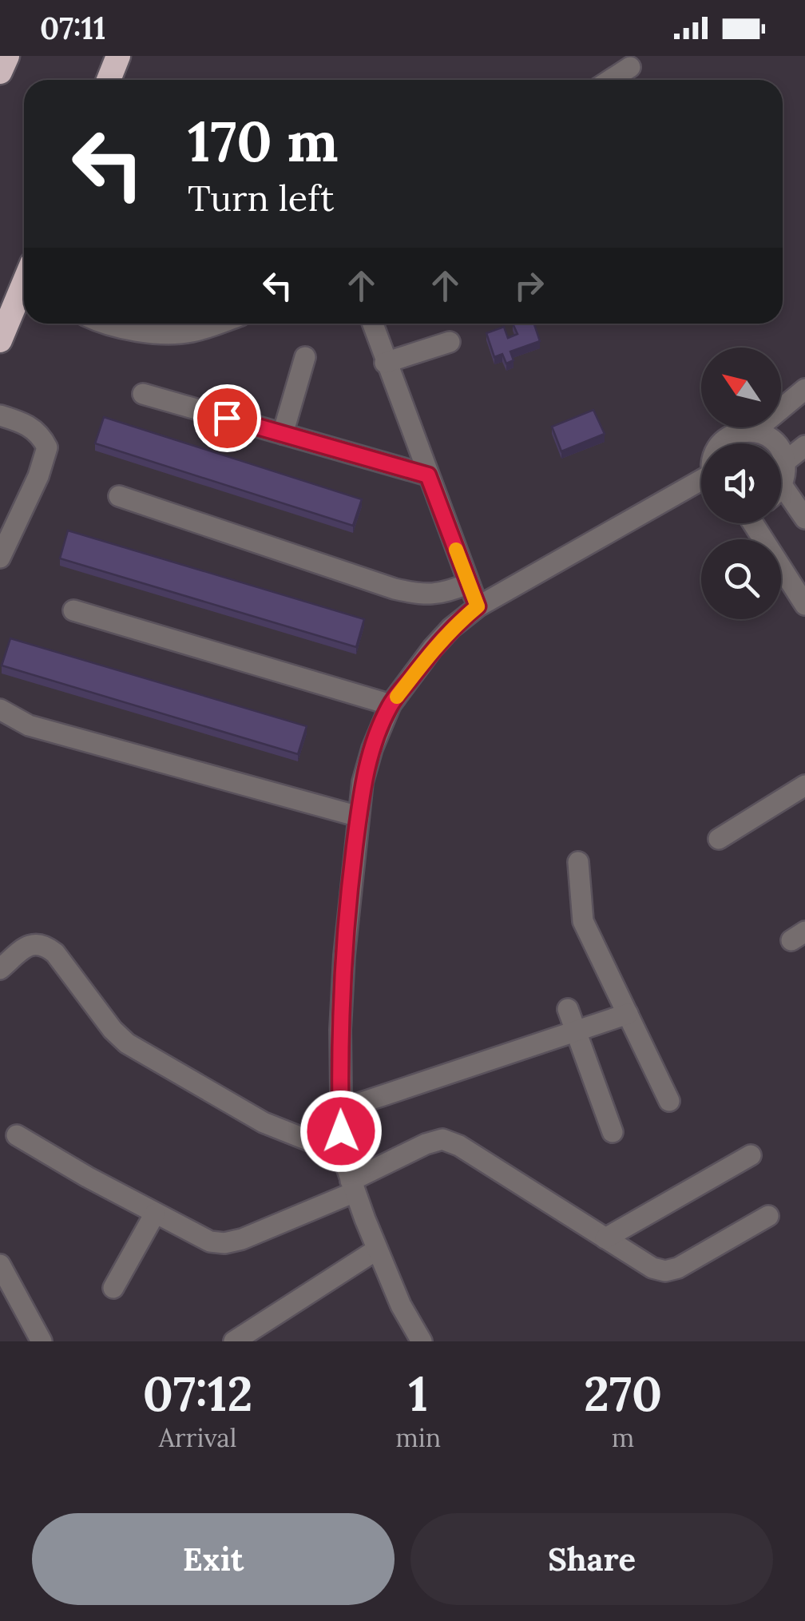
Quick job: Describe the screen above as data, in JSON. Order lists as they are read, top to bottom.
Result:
{
  "north": "top left",
  "page": {
    "status": "07:11",
    "turn": ["170 m", "Turn left"],
    "eta": [
      "07:12",
      "Arrival",
      "1",
      "min",
      "270",
      "m"
    ],
    "buttons": ["Exit", "Share"]
  }
}
